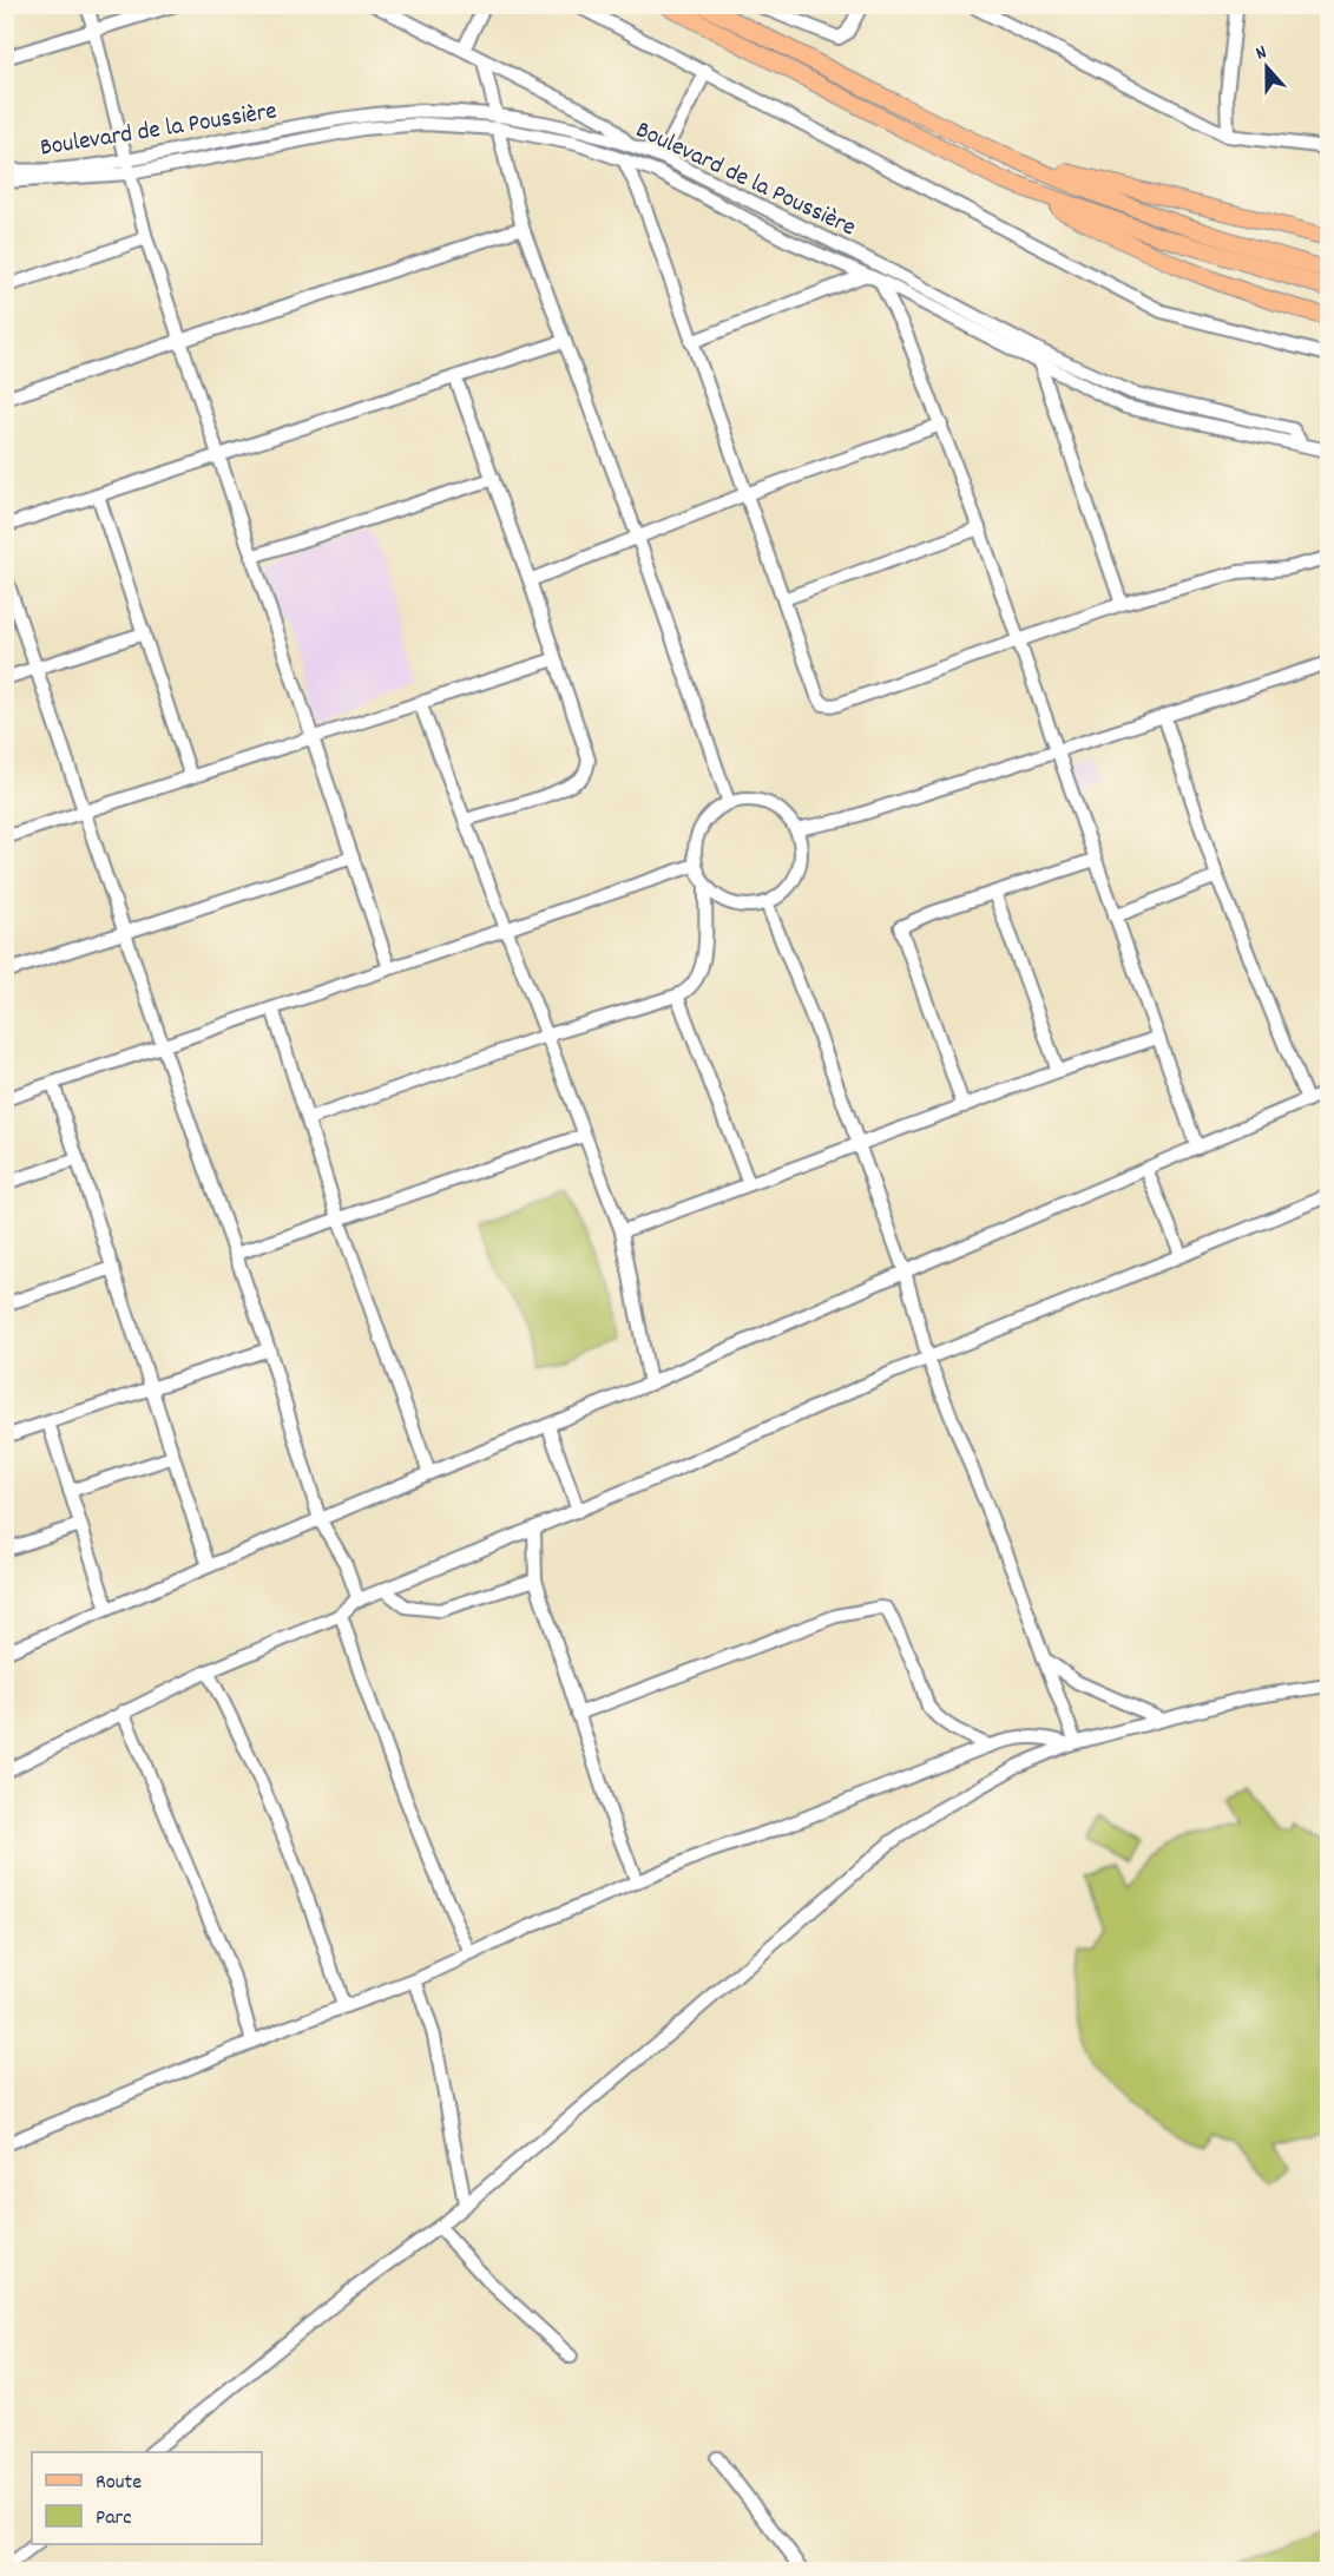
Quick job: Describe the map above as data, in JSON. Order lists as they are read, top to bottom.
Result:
{
  "streets": {
    "street": ["Boulevard de la Poussière"]
  },
  "legend": ["Route", "Parc"],
  "north": "top"
}
